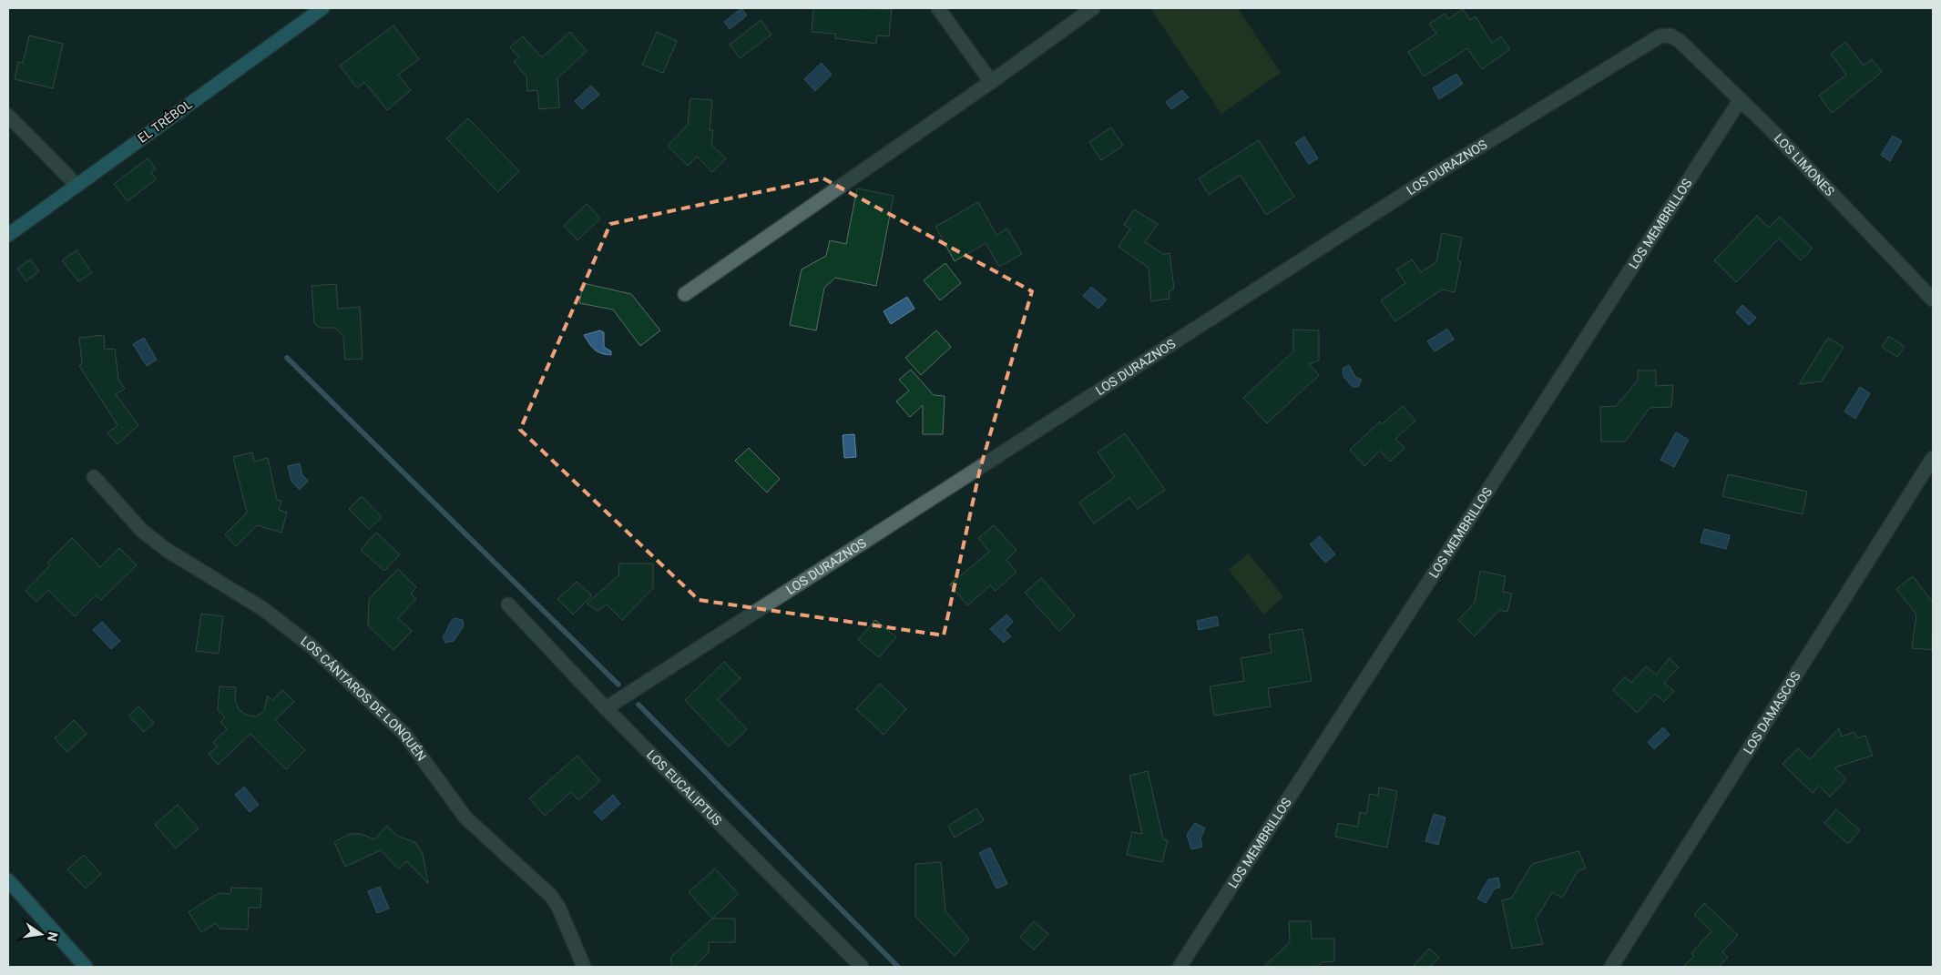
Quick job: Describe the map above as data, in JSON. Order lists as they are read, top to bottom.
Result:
{
  "streets": {
    "main road": ["EL TRÉBOL"],
    "street": [
      "LOS LIMONES",
      "LOS DURAZNOS",
      "LOS MEMBRILLOS",
      "LOS CÁNTAROS DE LONQUÉN",
      "LOS DAMASCOS",
      "LOS EUCALIPTUS"
    ]
  },
  "crossings": [
    ["LOS LIMONES", "LOS DURAZNOS"],
    ["LOS LIMONES", "LOS MEMBRILLOS"],
    ["LOS DURAZNOS", "LOS EUCALIPTUS"]
  ],
  "north": "right"
}
